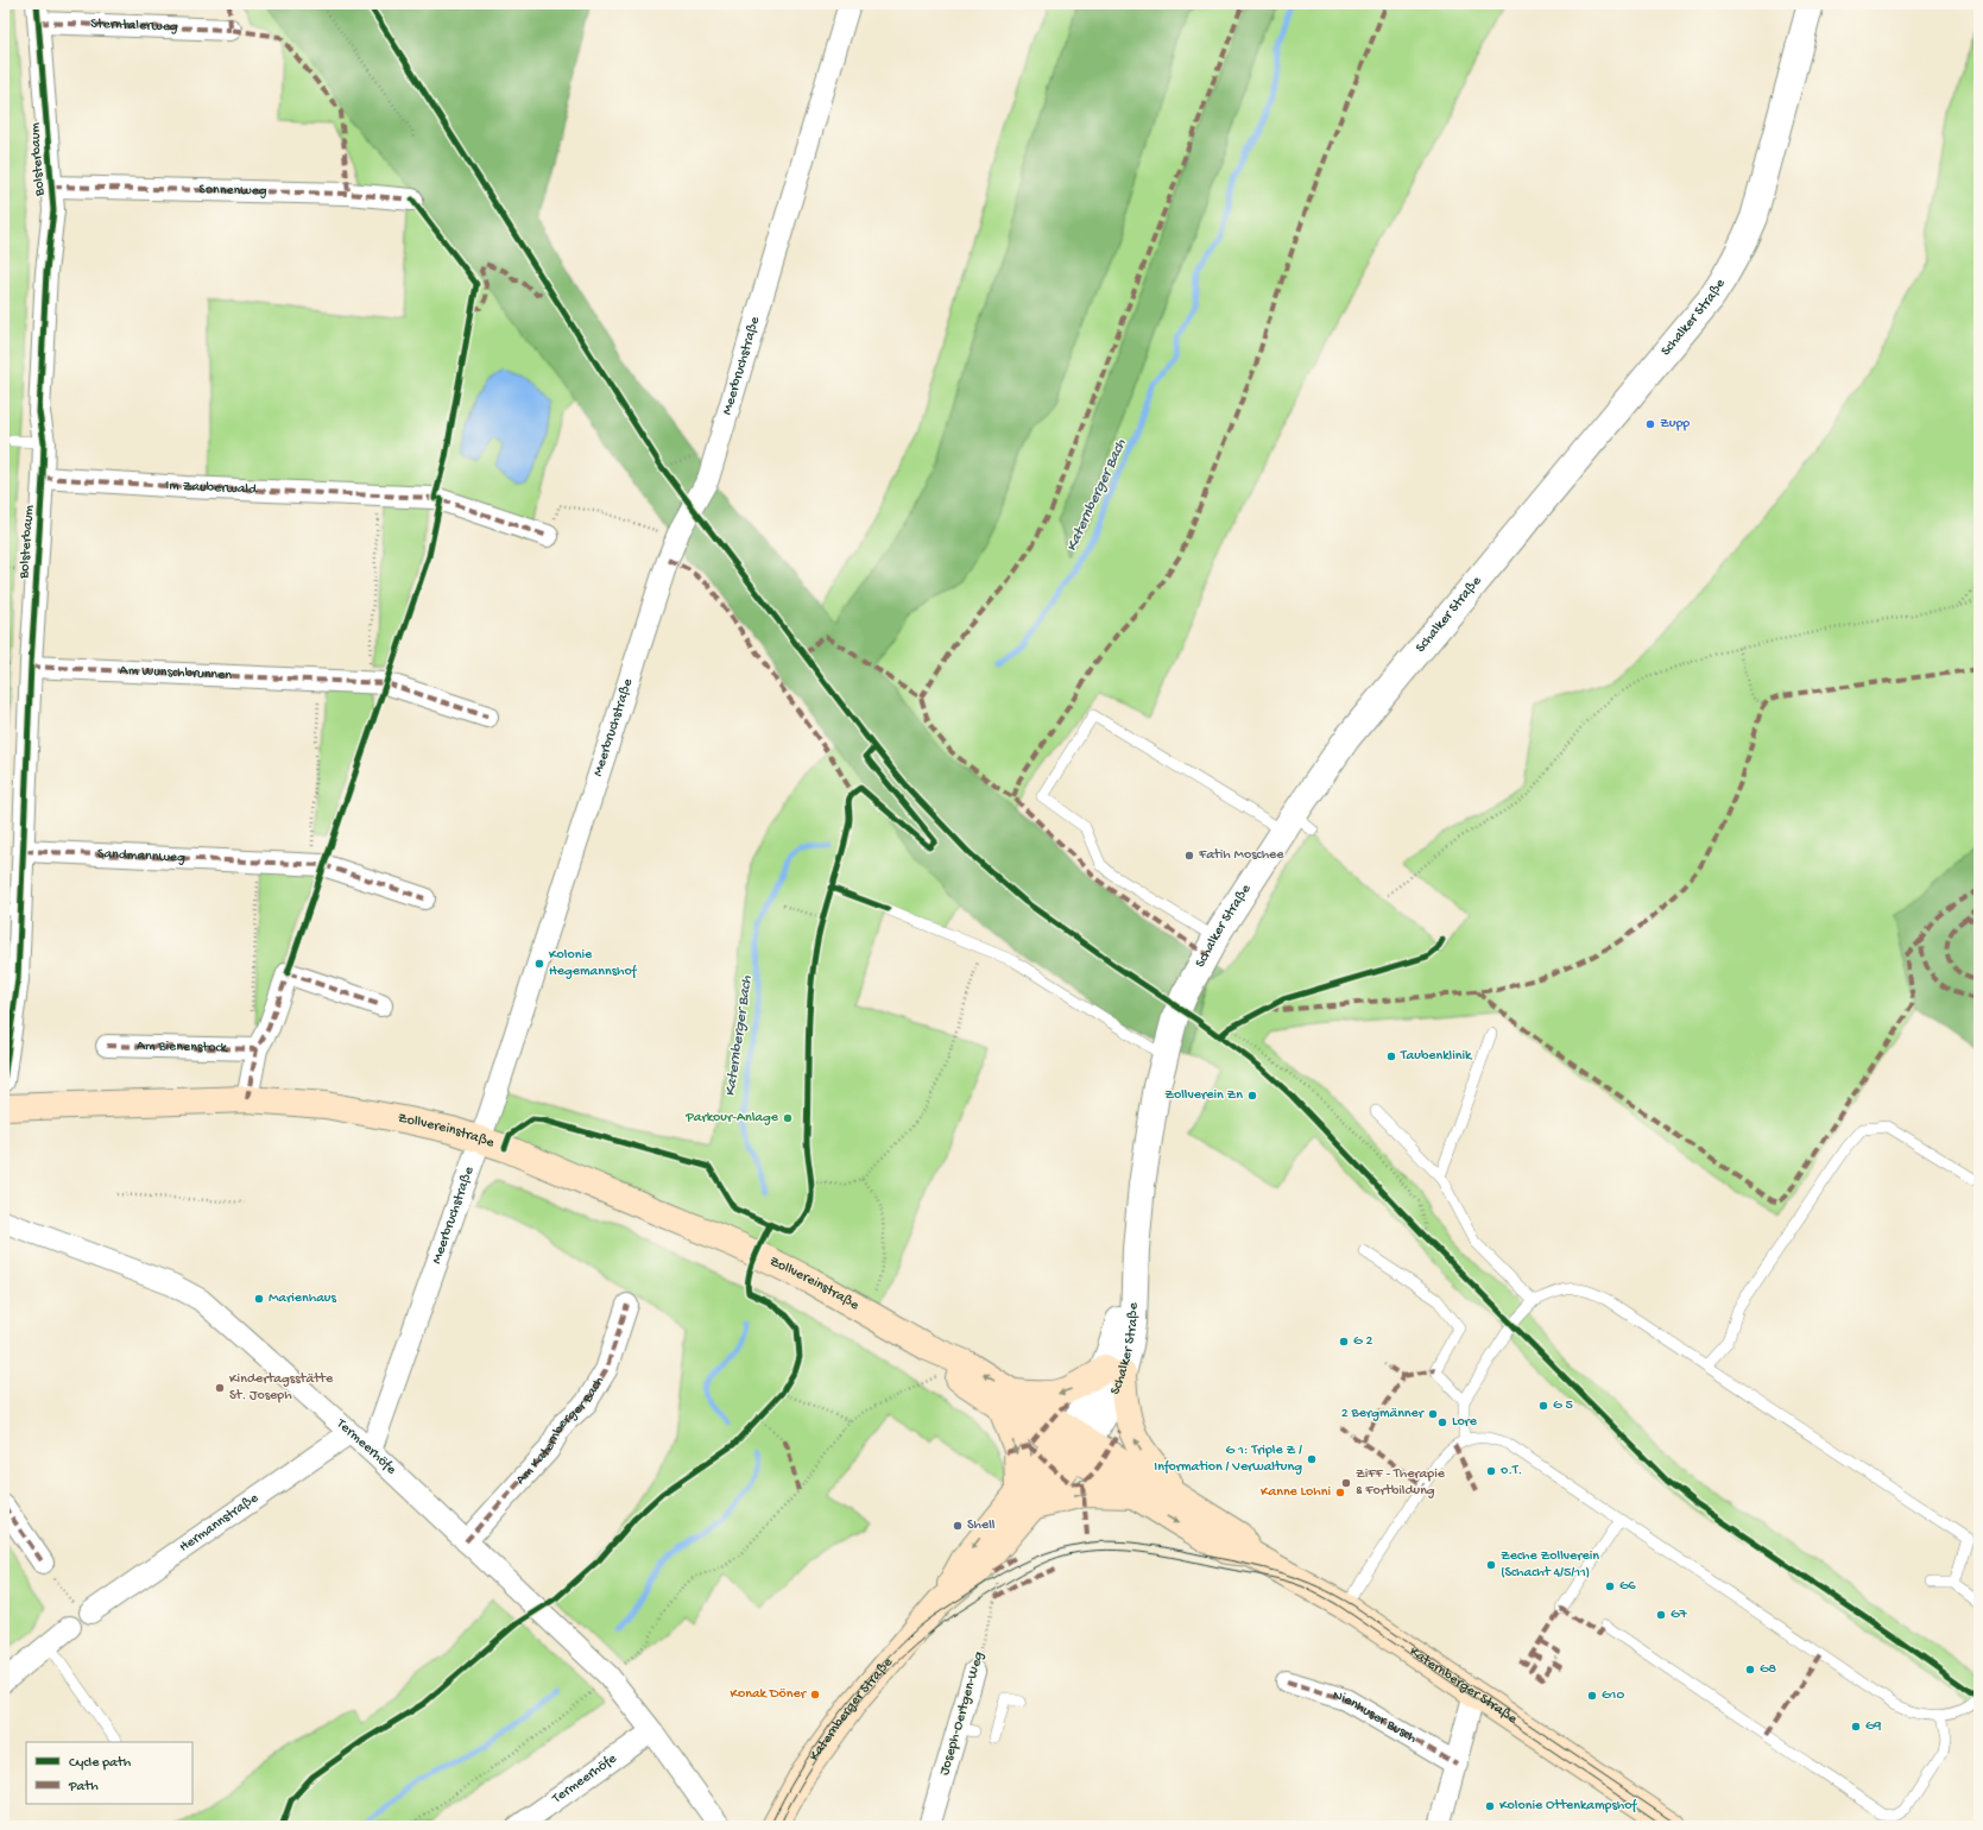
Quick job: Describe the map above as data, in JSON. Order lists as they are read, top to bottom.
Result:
{
  "streets": {
    "main road": ["Zollvereinstraße", "Katernberger Straße"],
    "street": [
      "Sterntalerweg",
      "Bolsterbaum",
      "Sonnenweg",
      "Schalker Straße",
      "Meerbruchstraße",
      "Im Zauberwald",
      "Am Wunschbrunnen",
      "Sandmannweg",
      "Am Bienenstock",
      "Am Katernberger Bach",
      "Termeerhöfe",
      "Hermannstraße",
      "Joseph-Oertgen-Weg",
      "Nienhuser Busch"
    ]
  },
  "crossings": [
    ["Sterntalerweg", "Bolsterbaum"],
    ["Bolsterbaum", "Sonnenweg"],
    ["Bolsterbaum", "Im Zauberwald"],
    ["Bolsterbaum", "Am Wunschbrunnen"],
    ["Bolsterbaum", "Sandmannweg"],
    ["Schalker Straße", "Zollvereinstraße"],
    ["Schalker Straße", "Katernberger Straße"],
    ["Meerbruchstraße", "Zollvereinstraße"],
    ["Meerbruchstraße", "Termeerhöfe"],
    ["Zollvereinstraße", "Katernberger Straße"],
    ["Am Katernberger Bach", "Termeerhöfe"],
    ["Termeerhöfe", "Hermannstraße"]
  ],
  "water": ["Katernberger Bach"],
  "places": [
    "Zupp",
    "Fatih Moschee",
    "Kolonie Hegemannshof",
    "Taubenklinik",
    "Zollverein Zn",
    "Parkour-Anlage",
    "Marienhaus",
    "G 2",
    "Kindertagsstätte St. Joseph",
    "G 5",
    "2 Bergmänner",
    "Lore",
    "G 1: Triple Z / Information / Verwaltung",
    "o.T.",
    "ZiFF - Therapie & Fortbildung",
    "Kanne Lohni",
    "Shell",
    "Zeche Zollverein (Schacht 4/5/11)",
    "G6",
    "G7",
    "G8",
    "Konak Döner",
    "G10",
    "G9",
    "Kolonie Ottenkampshof"
  ],
  "legend": ["Cycle path", "Path"]
}
